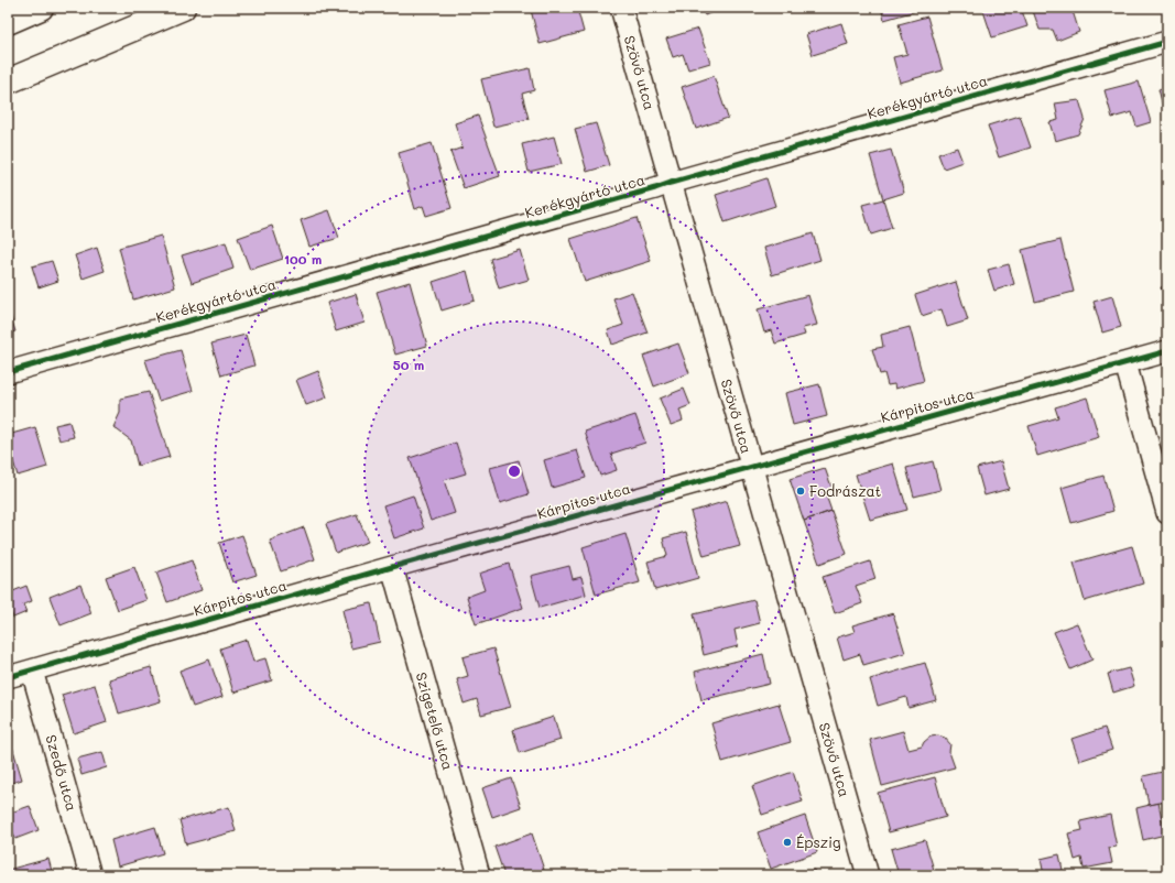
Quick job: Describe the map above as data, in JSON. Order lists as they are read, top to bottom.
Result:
{
  "streets": {
    "street": [
      "Szövő utca",
      "Kerékgyártó utca",
      "Kárpitos utca",
      "Szigetelő utca",
      "Szedő utca"
    ]
  },
  "crossings": [
    ["Szövő utca", "Kerékgyártó utca"],
    ["Szövő utca", "Kárpitos utca"],
    ["Kárpitos utca", "Szigetelő utca"],
    ["Kárpitos utca", "Szedő utca"]
  ],
  "places": ["Fodrászat", "Épszig"],
  "rings": ["100 m", "50 m"]
}
